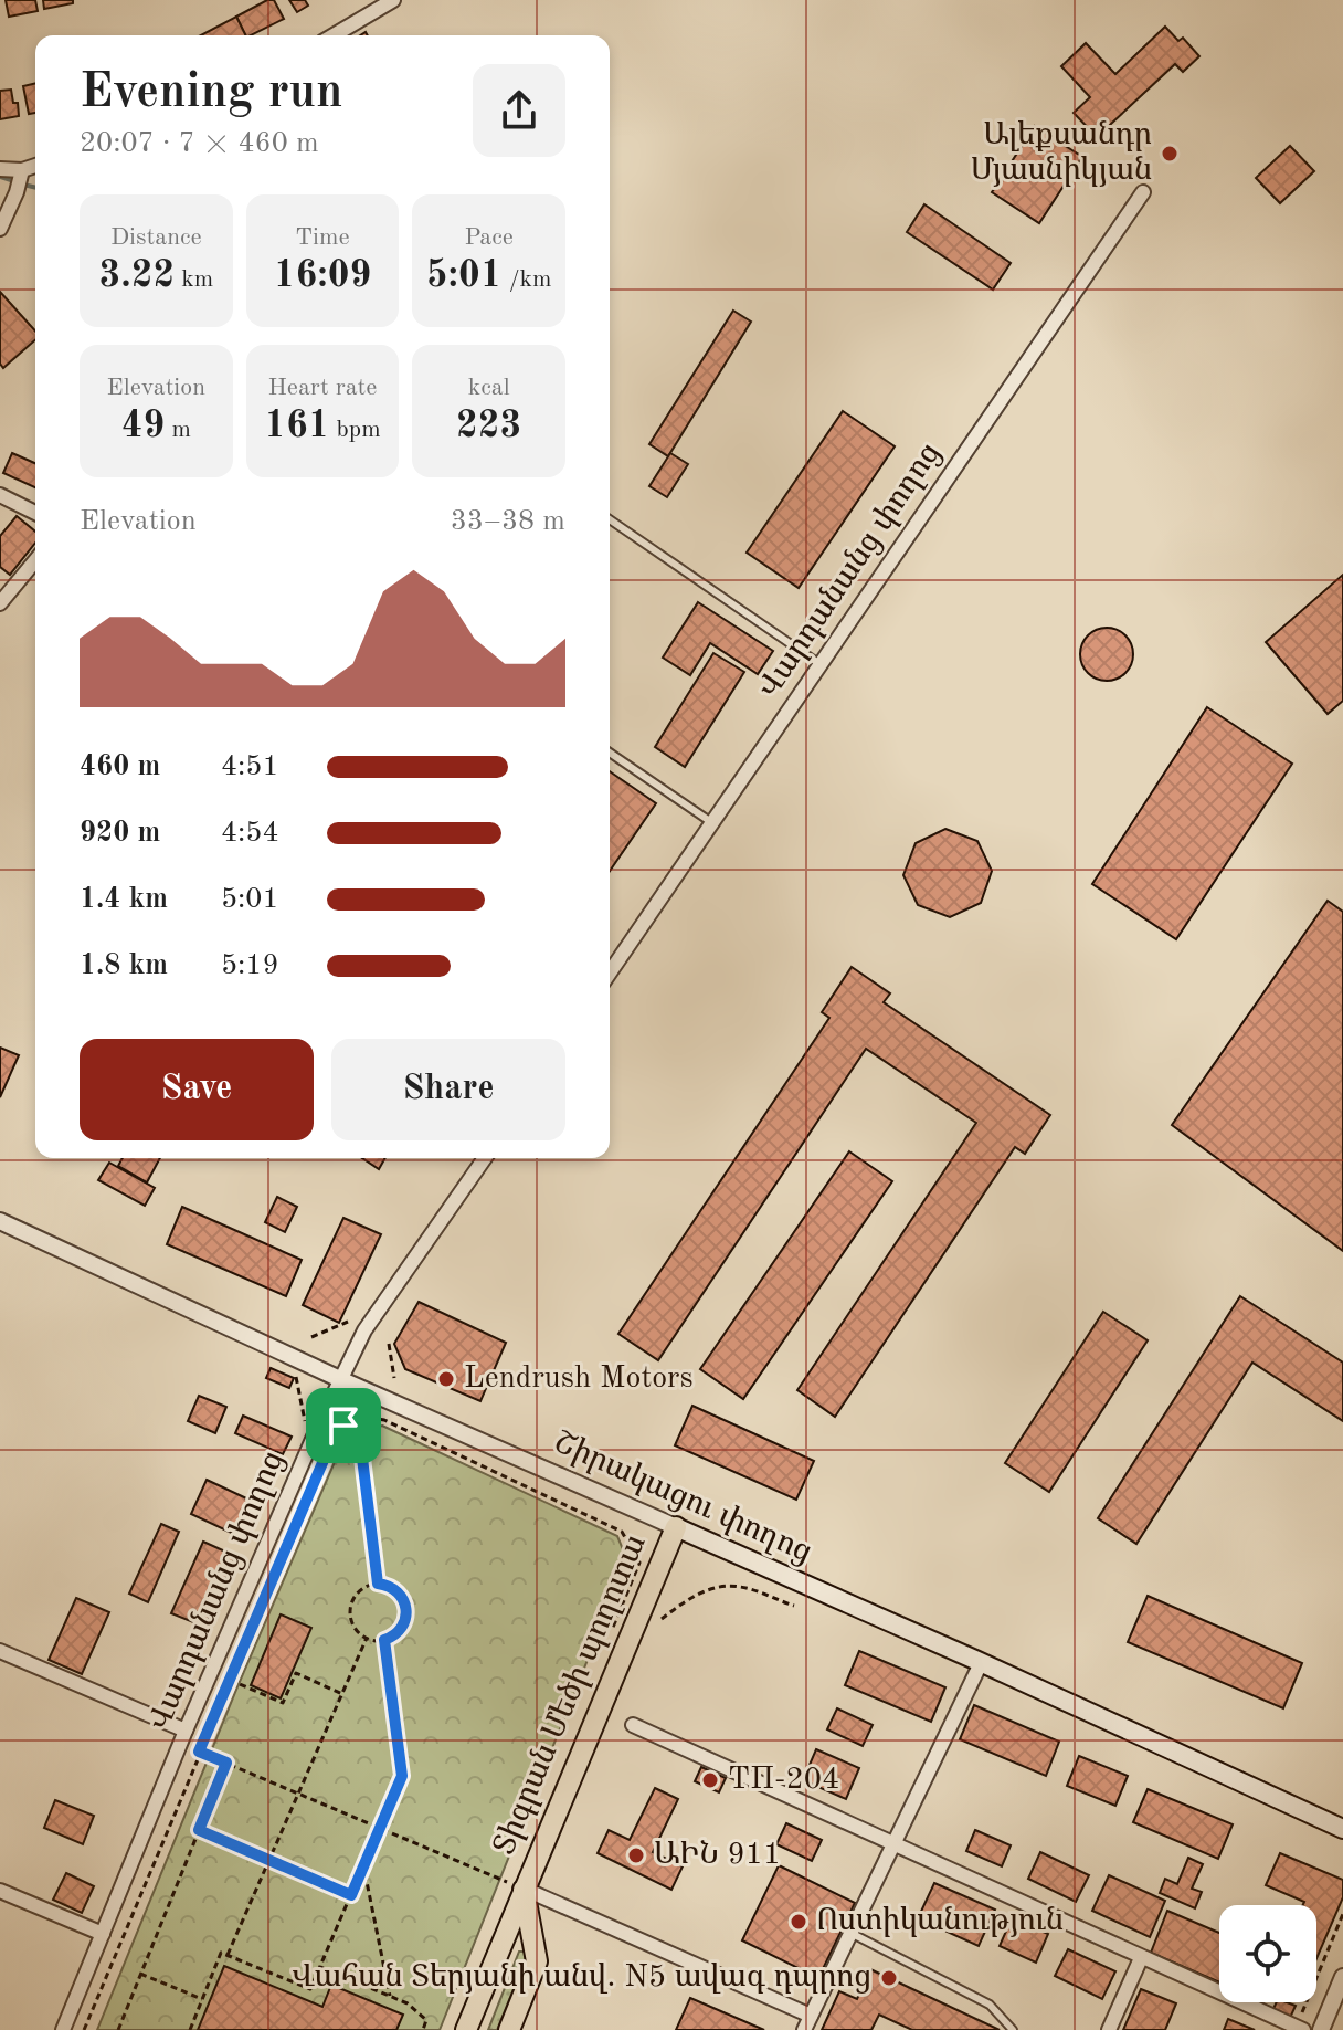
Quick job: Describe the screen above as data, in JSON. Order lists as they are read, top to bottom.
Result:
{
  "streets": {
    "main road": ["Շիրակացու փողոց", "Տիգրան Մեծի պողոտա"],
    "street": ["Վարդանանց փողոց"]
  },
  "crossings": [
    ["Վարդանանց փողոց", "Շիրակացու փողոց"],
    ["Շիրակացու փողոց", "Տիգրան Մեծի պողոտա"]
  ],
  "places": [
    "Ալեքսանդր Մյասնիկյան",
    "Lendrush Motors",
    "ТП-204",
    "ԱԻՆ 911",
    "Ոստիկանություն",
    "Վահան Տերյանի անվ. N5 ավագ դպրոց"
  ],
  "page": {
    "heading": ["Evening run", "20:07 · 7 × 460 m"],
    "stats": [
      ["Distance", "3.22 km"],
      ["Time", "16:09"],
      ["Pace", "5:01 /km"],
      ["Elevation", "49 m"],
      ["Heart rate", "161 bpm"],
      ["kcal", "223"]
    ],
    "chart": ["Elevation", "33–38 m"],
    "list": [
      {
        "name": "460 m",
        "note": "4:51"
      },
      {
        "name": "920 m",
        "note": "4:54"
      },
      {
        "name": "1.4 km",
        "note": "5:01"
      },
      {
        "name": "1.8 km",
        "note": "5:19"
      }
    ],
    "buttons": ["Save", "Share"]
  }
}
